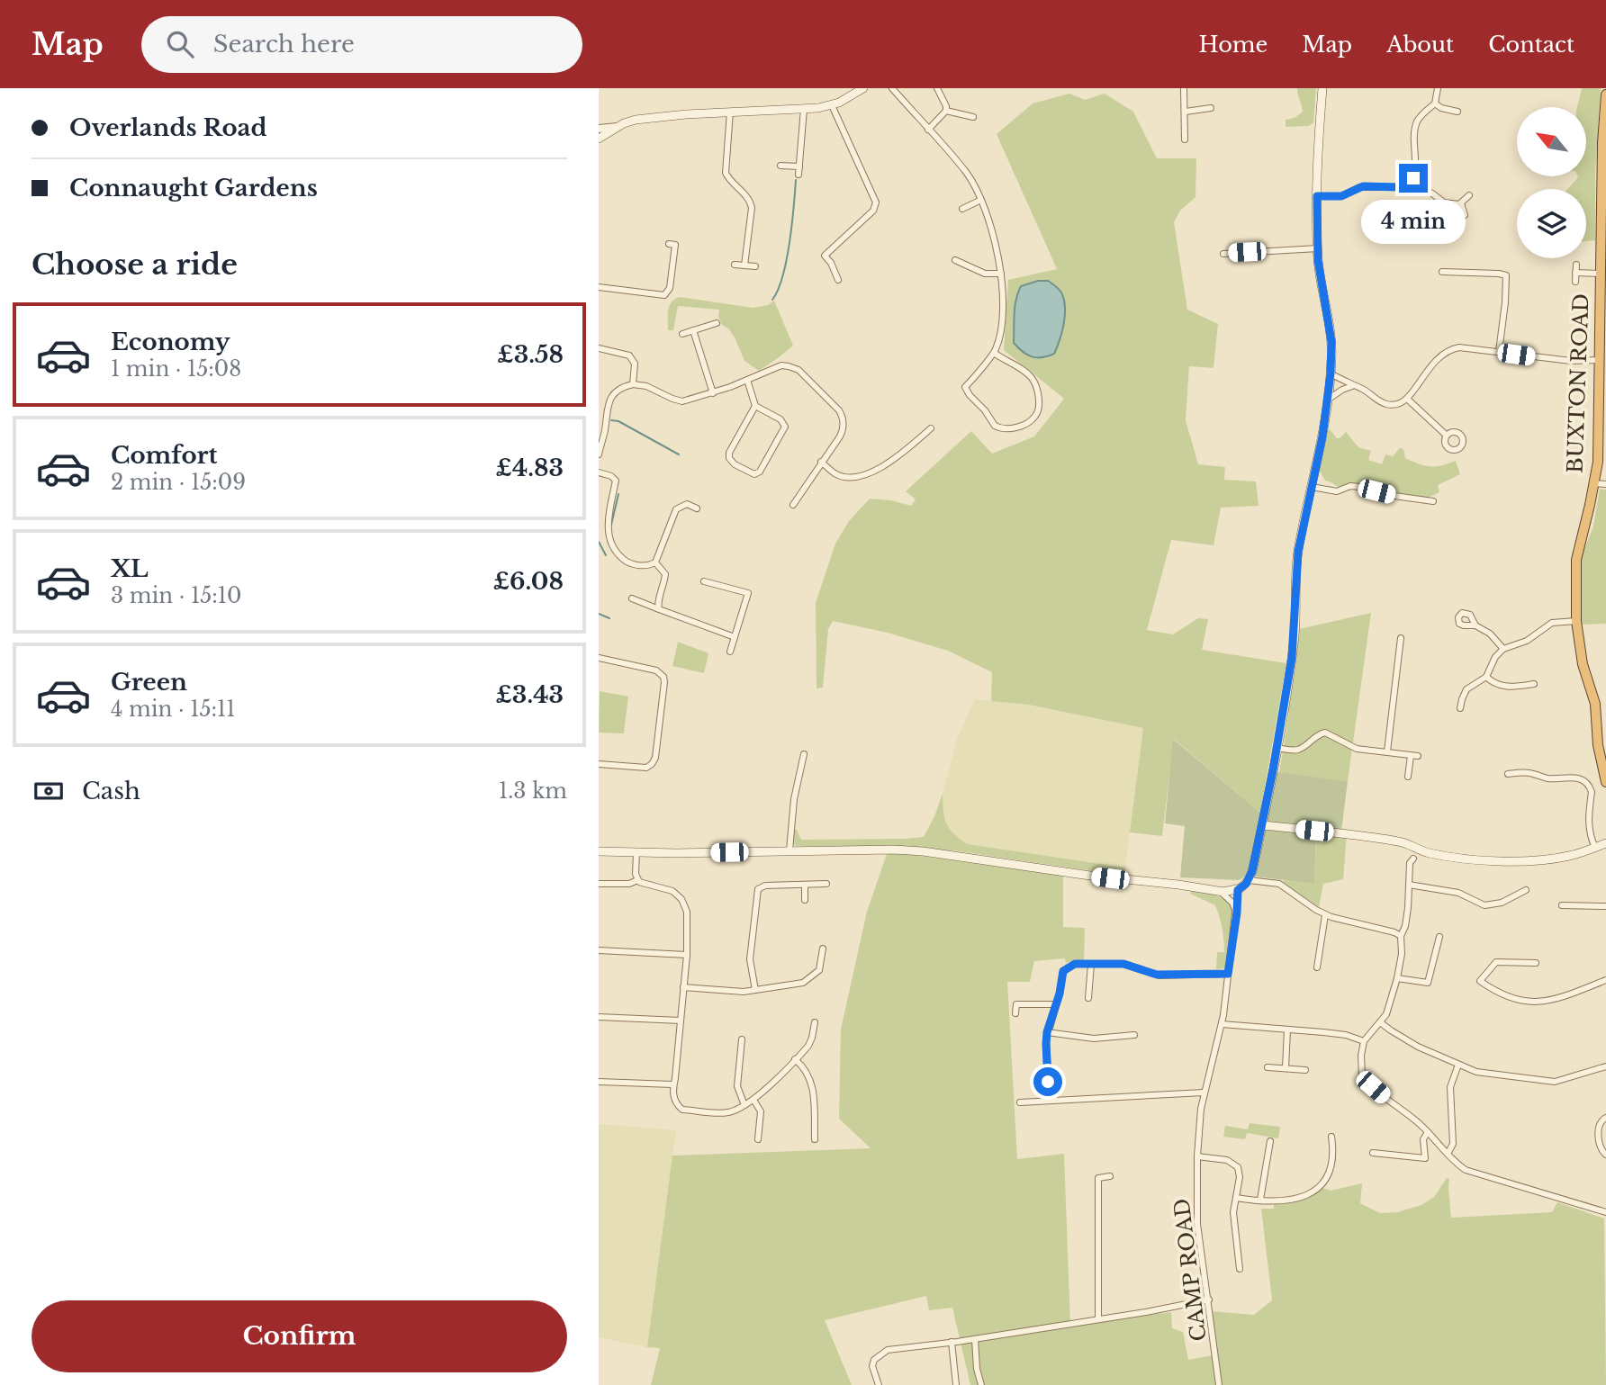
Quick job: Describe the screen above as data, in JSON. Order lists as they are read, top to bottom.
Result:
{
  "streets": {
    "highway": ["BUXTON ROAD"],
    "street": ["CAMP ROAD"]
  },
  "north": "top left",
  "page": {
    "header": "Map",
    "search": "Search here",
    "nav": [
      "Home",
      "Map",
      "About",
      "Contact"
    ],
    "banner": ["Overlands Road", "Connaught Gardens"],
    "bubble": "4 min",
    "heading": "Choose a ride",
    "list": [
      {
        "name": "Economy",
        "note": "1 min · 15:08",
        "value": "£3.58"
      },
      {
        "name": "Comfort",
        "note": "2 min · 15:09",
        "value": "£4.83"
      },
      {
        "name": "XL",
        "note": "3 min · 15:10",
        "value": "£6.08"
      },
      {
        "name": "Green",
        "note": "4 min · 15:11",
        "value": "£3.43"
      }
    ],
    "pay": ["Cash", "1.3 km"],
    "buttons": "Confirm"
  }
}
